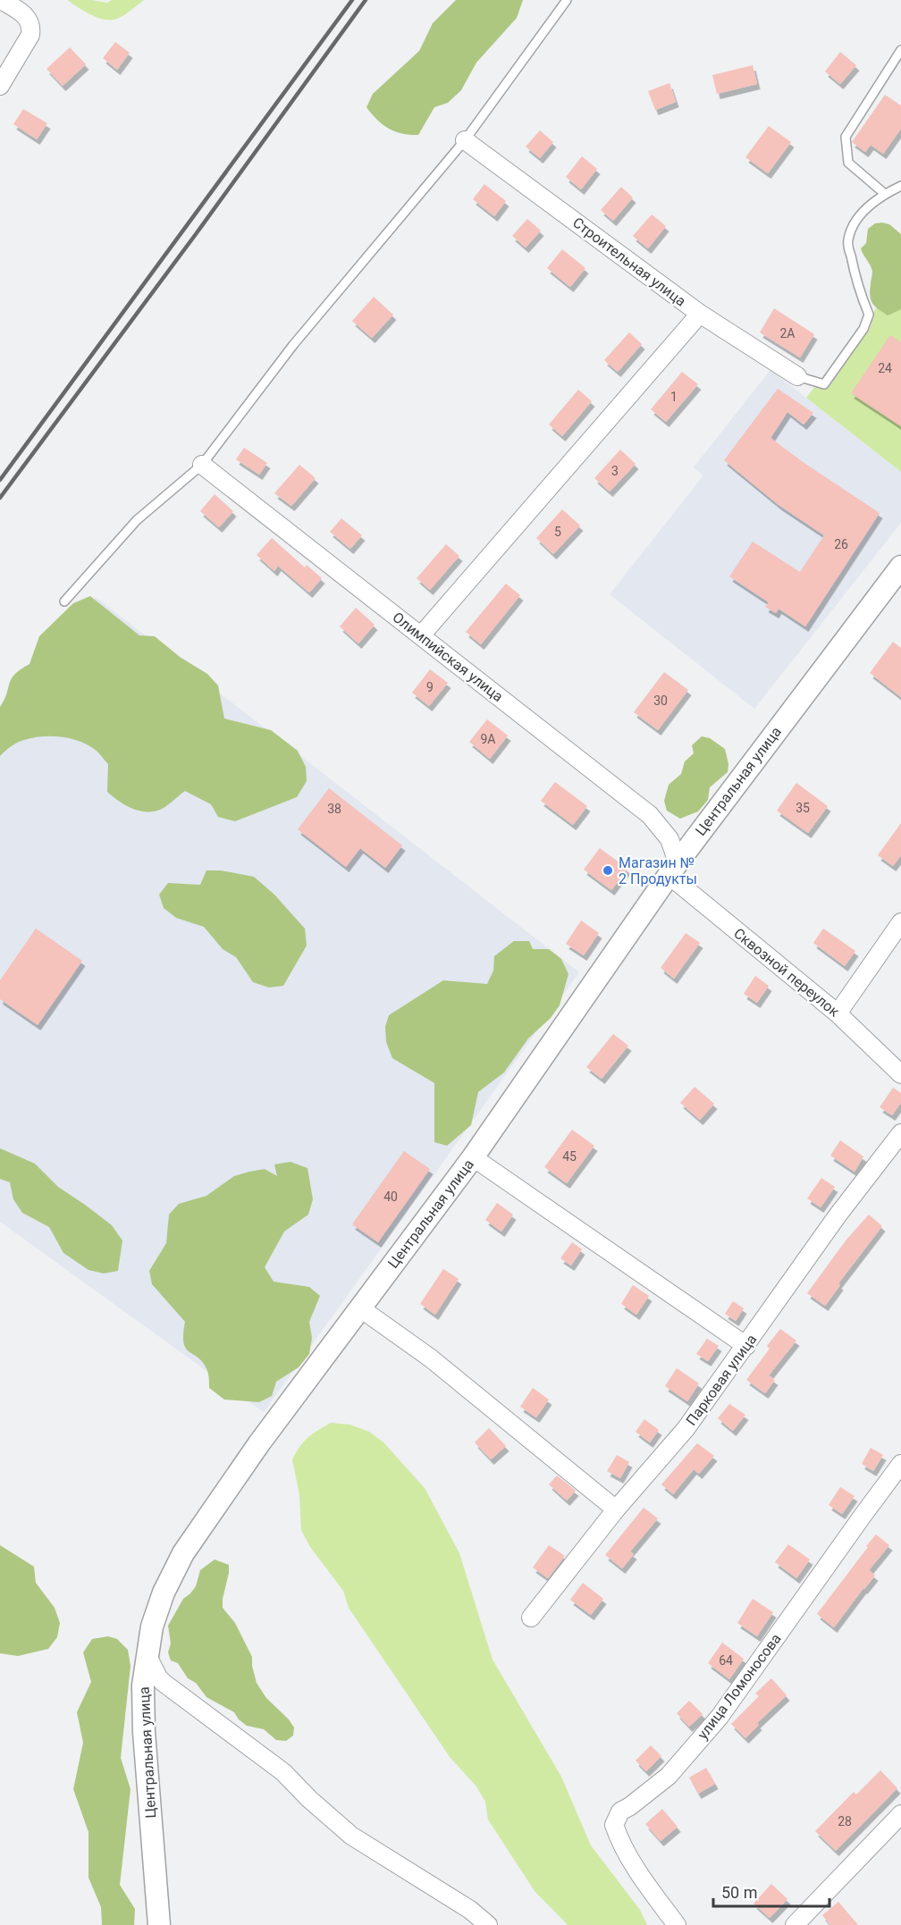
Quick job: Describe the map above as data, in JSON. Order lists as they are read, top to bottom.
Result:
{
  "streets": {
    "street": [
      "Строительная улица",
      "Олимпийская улица",
      "Центральная улица",
      "Сквозной переулок",
      "Парковая улица",
      "улица Ломоносова"
    ]
  },
  "crossings": [
    ["Олимпийская улица", "Центральная улица"],
    ["Олимпийская улица", "Сквозной переулок"],
    ["Центральная улица", "Сквозной переулок"]
  ],
  "places": ["Магазин № 2 Продукты"],
  "house_numbers": [
    "2А",
    "24",
    "1",
    "3",
    "5",
    "26",
    "9",
    "30",
    "9А",
    "35",
    "38",
    "45",
    "40",
    "64",
    "28"
  ],
  "scale_bar": "50 m"
}
